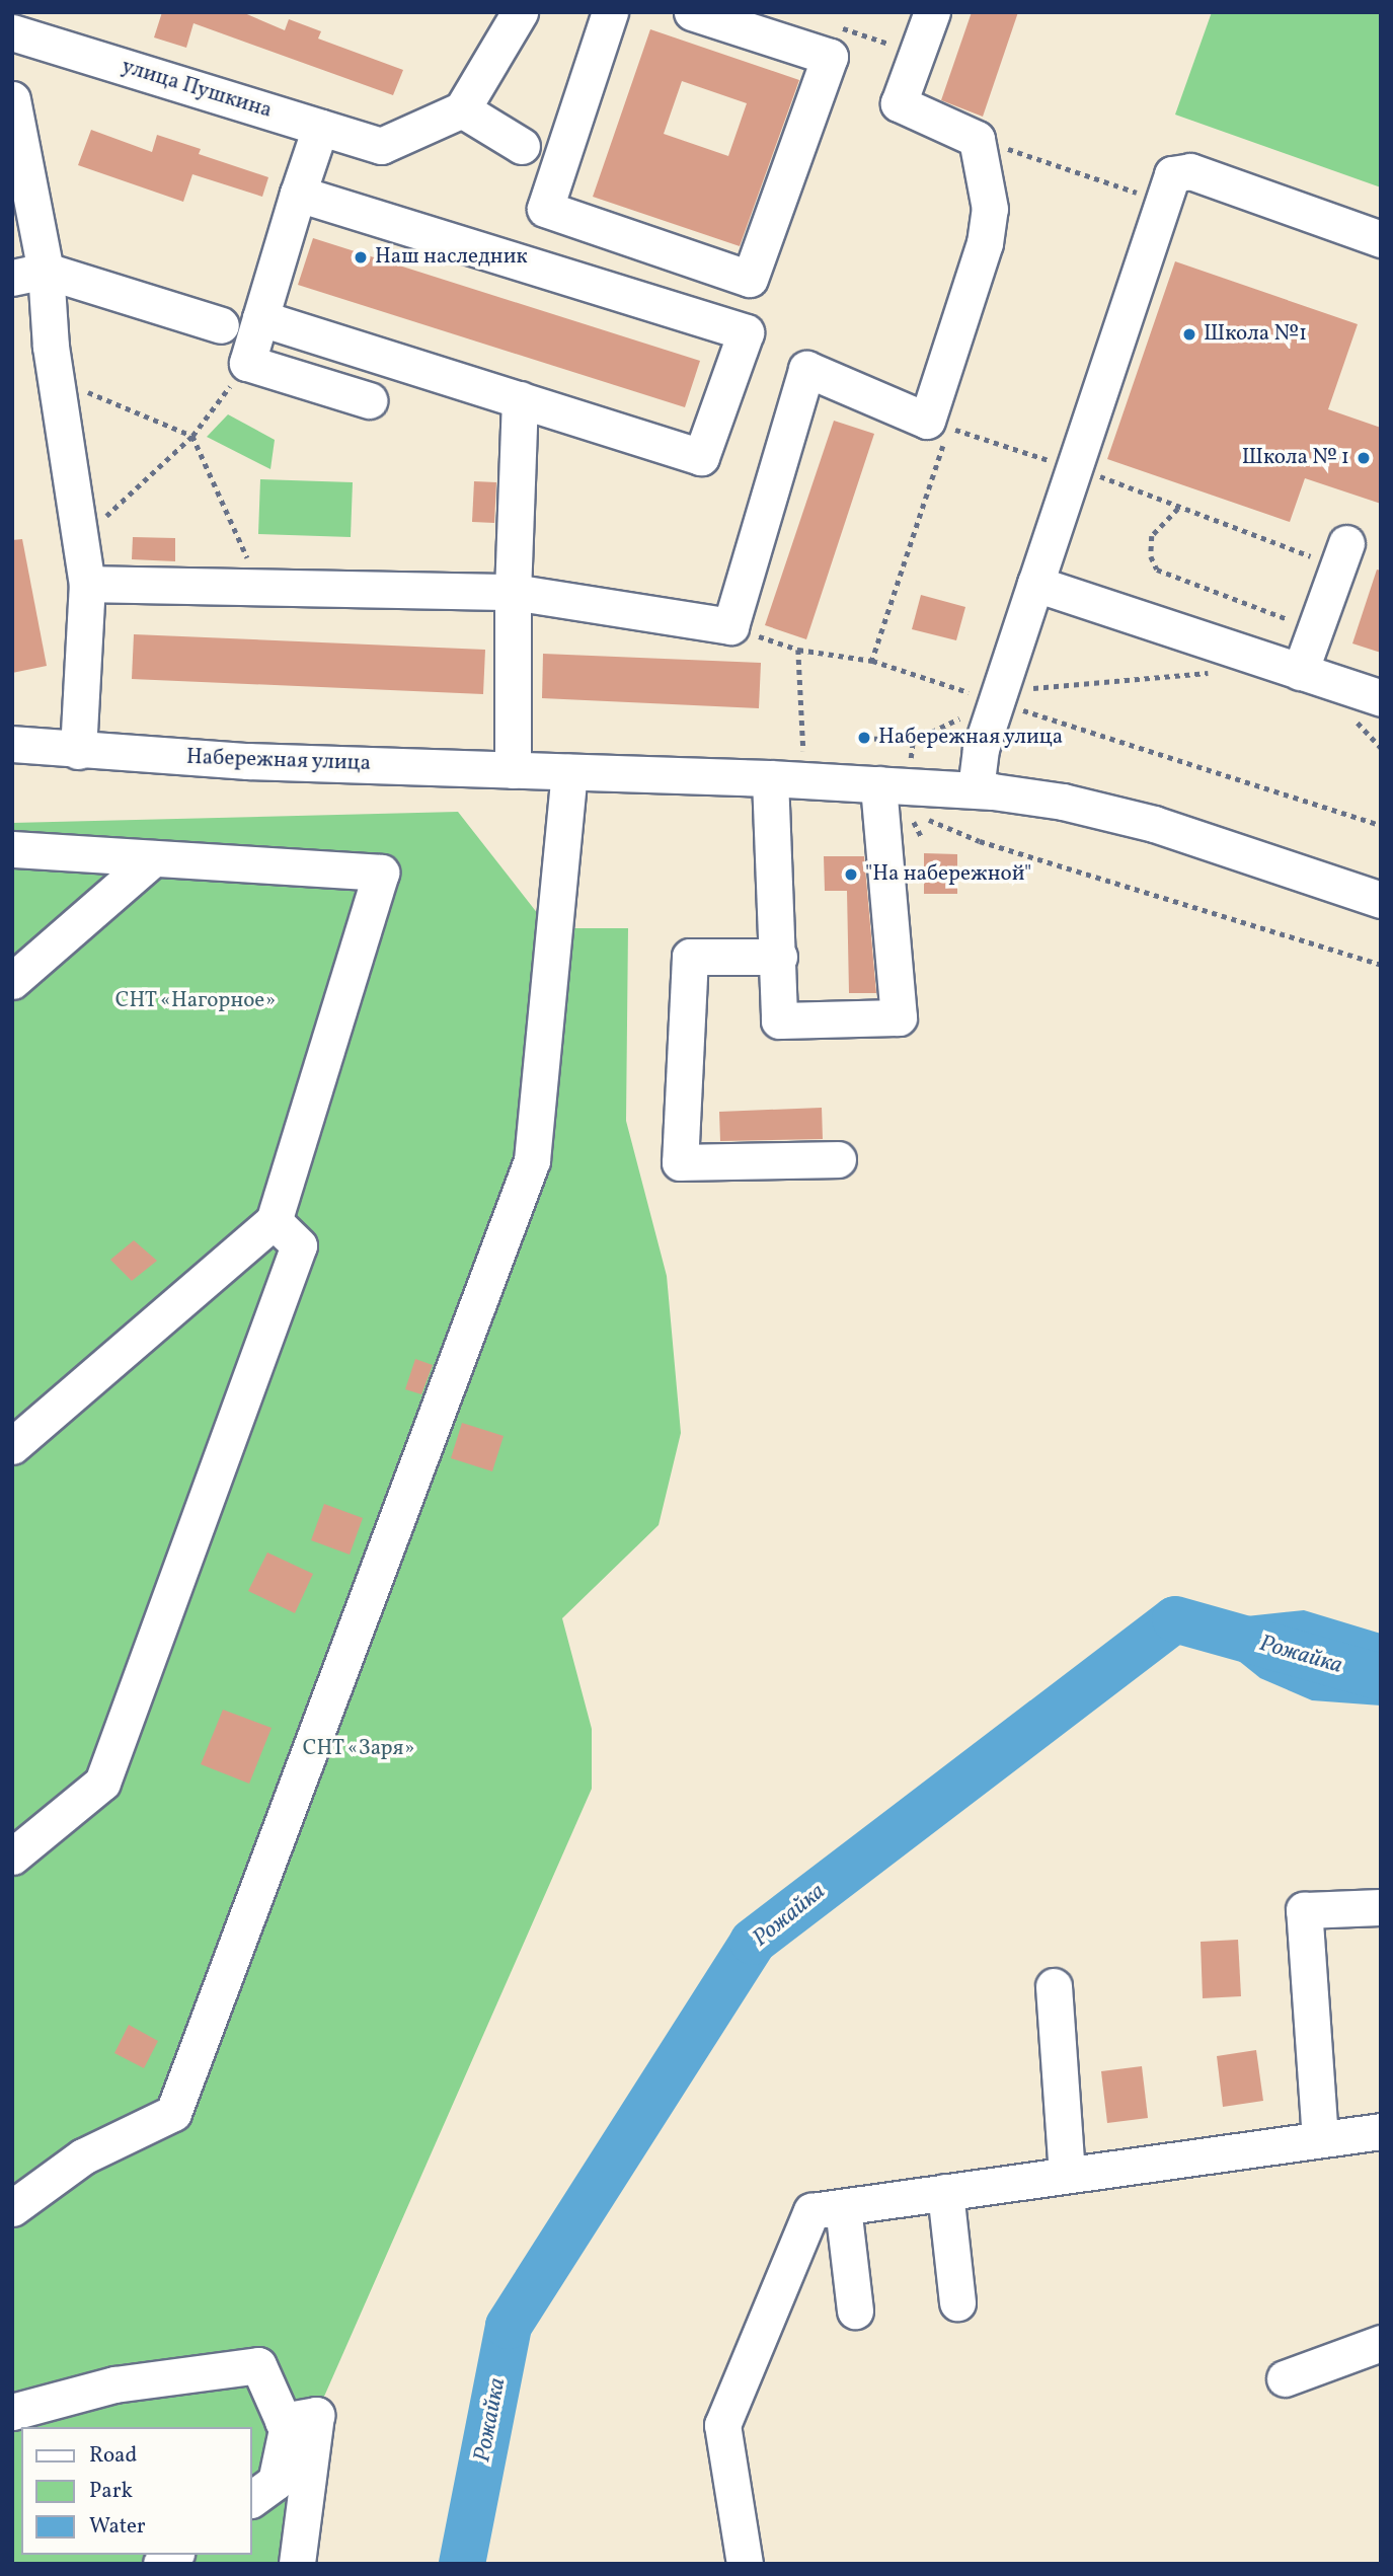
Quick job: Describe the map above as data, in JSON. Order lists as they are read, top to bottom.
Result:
{
  "streets": {
    "street": ["улица Пушкина", "Набережная улица"]
  },
  "water": ["Рожайка"],
  "parks": ["СНТ «Нагорное»", "СНТ «Заря»"],
  "places": [
    "Наш наследник",
    "Школа №1",
    "Школа № 1",
    "Набережная улица",
    "\"На набережной\""
  ],
  "legend": ["Road", "Park", "Water"]
}
